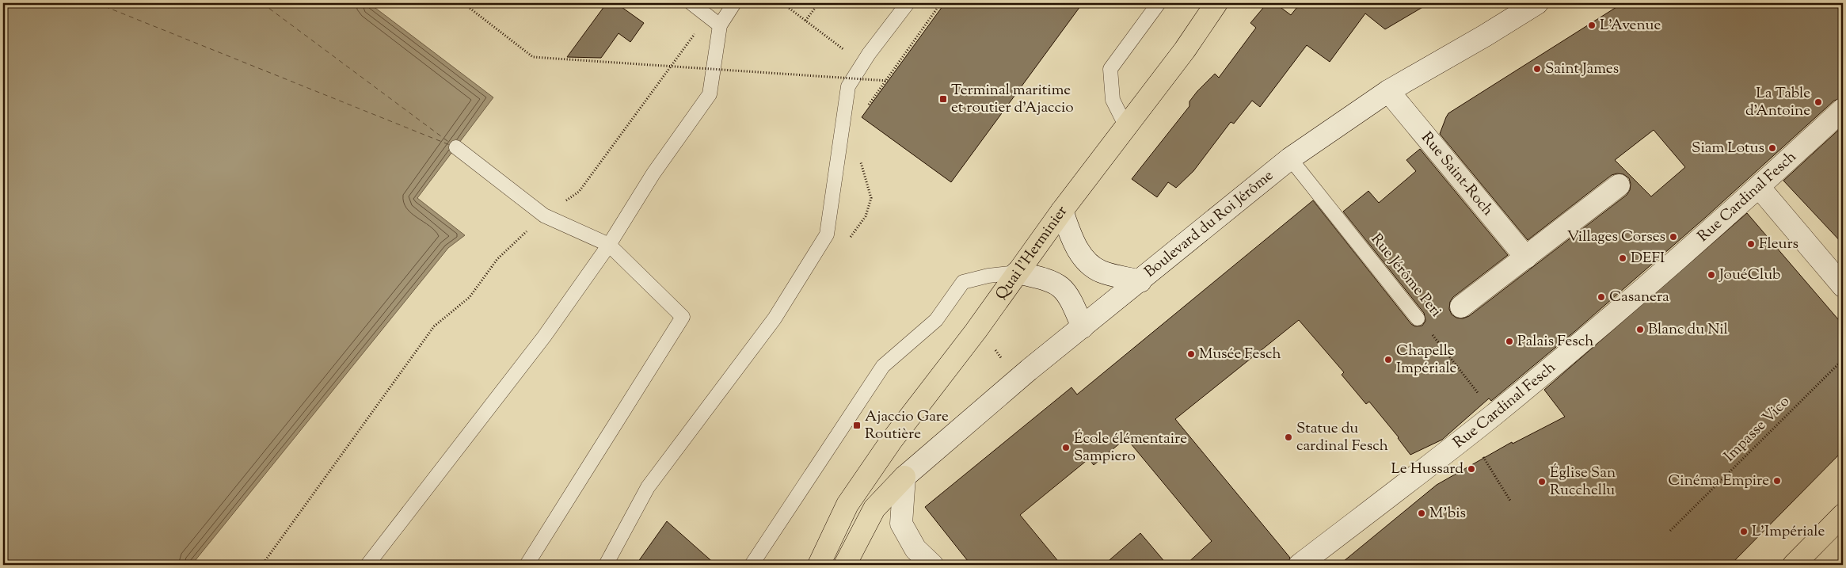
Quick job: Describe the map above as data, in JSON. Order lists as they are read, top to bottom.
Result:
{
  "streets": {
    "main road": ["Quai l'Herminier"],
    "street": ["Rue Saint-Roch", "Rue Cardinal Fesch", "Boulevard du Roi Jérôme"],
    "lane": ["Rue Jérôme Peri"],
    "path": ["Impasse Vico"]
  },
  "crossings": [
    ["Rue Saint-Roch", "Boulevard du Roi Jérôme"],
    ["Rue Cardinal Fesch", "Rue Jérôme Peri"],
    ["Boulevard du Roi Jérôme", "Rue Jérôme Peri"]
  ],
  "places": {
    "other": [
      "L'Avenue",
      "Saint James",
      "La Table d'Antoine",
      "Siam Lotus",
      "Villages Corses",
      "Fleurs",
      "DEFI",
      "JouéClub",
      "Casanera",
      "Blanc du Nil",
      "Palais Fesch",
      "Musée Fesch",
      "Chapelle Impériale",
      "Statue du cardinal Fesch",
      "École élémentaire Sampiero",
      "Le Hussard",
      "Cinéma Empire",
      "Église San Rucchellu",
      "M'bis",
      "L'Impériale"
    ],
    "transit": ["Terminal maritime et routier d'Ajaccio", "Ajaccio Gare Routière"]
  }
}
